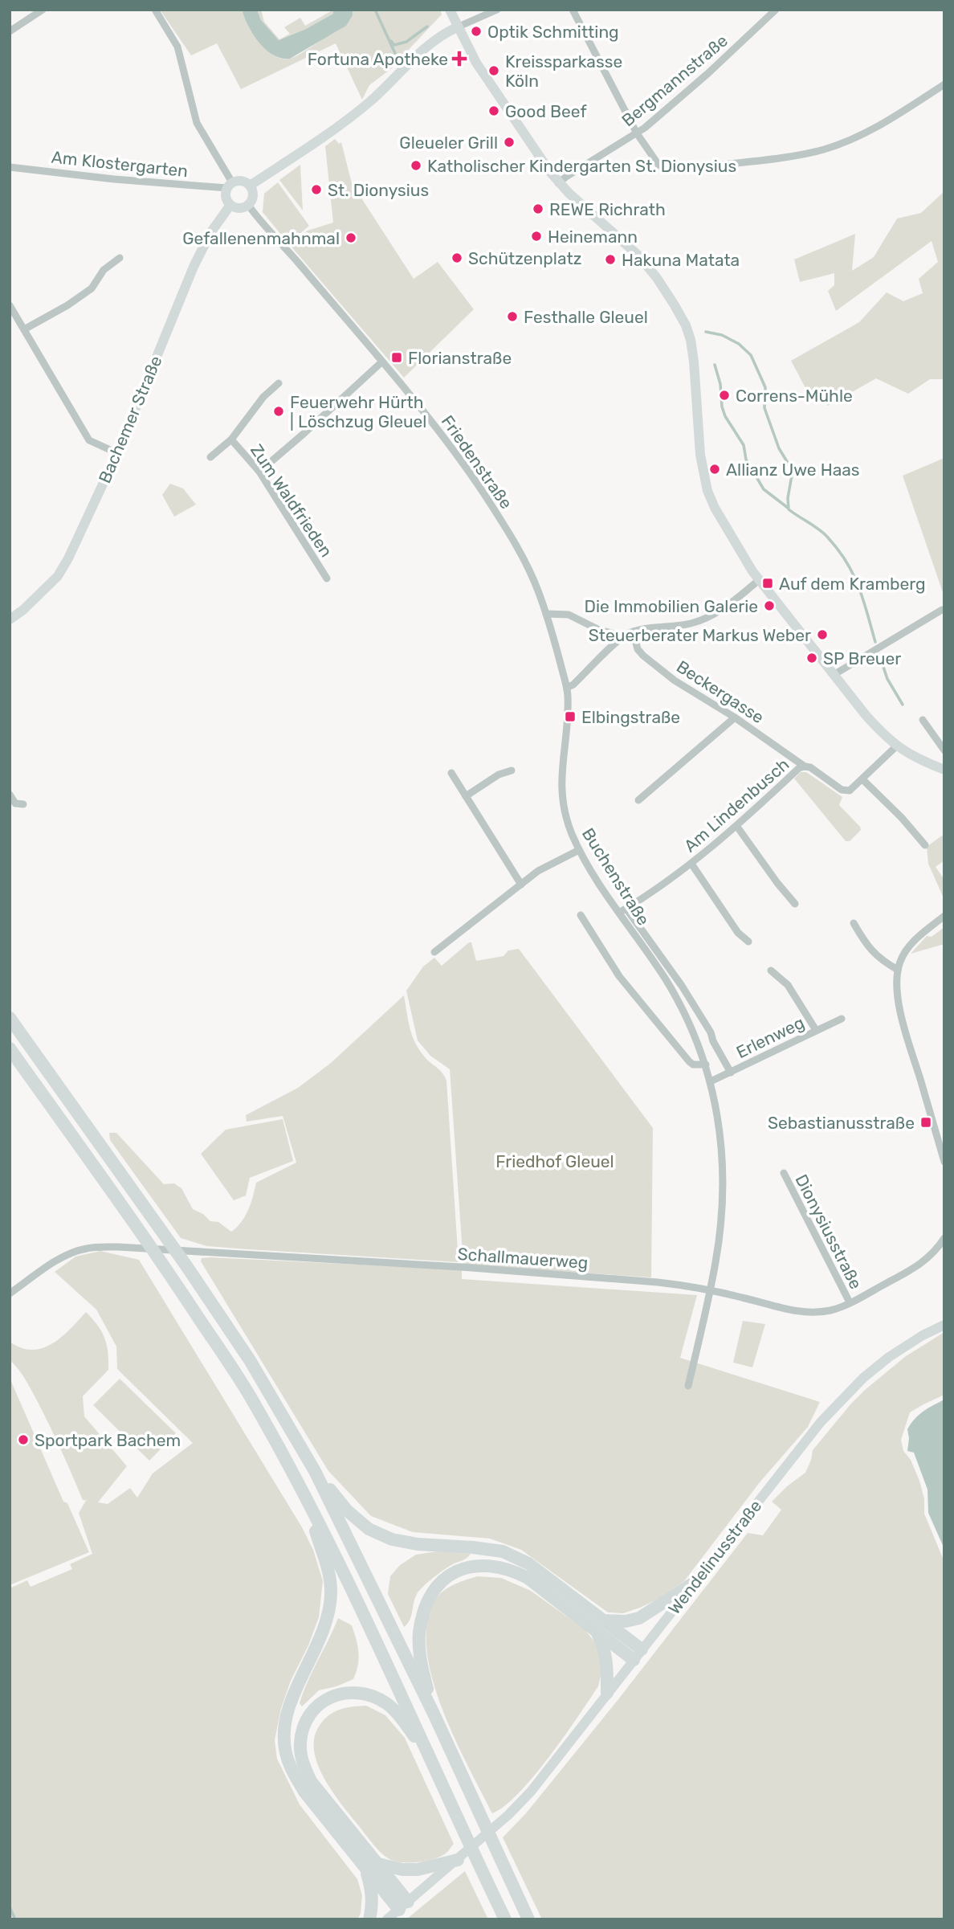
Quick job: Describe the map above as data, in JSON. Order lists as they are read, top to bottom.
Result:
{
  "streets": {
    "street": [
      "Bergmannstraße",
      "Am Klostergarten",
      "Bachemer Straße",
      "Friedenstraße",
      "Zum Waldfrieden",
      "Beckergasse",
      "Am Lindenbusch",
      "Buchenstraße",
      "Erlenweg",
      "Dionysiusstraße",
      "Schallmauerweg",
      "Wendelinusstraße"
    ]
  },
  "crossings": [
    ["Am Klostergarten", "Bachemer Straße"],
    ["Am Klostergarten", "Friedenstraße"],
    ["Bachemer Straße", "Friedenstraße"],
    ["Friedenstraße", "Buchenstraße"],
    ["Beckergasse", "Am Lindenbusch"],
    ["Am Lindenbusch", "Buchenstraße"],
    ["Buchenstraße", "Erlenweg"],
    ["Buchenstraße", "Schallmauerweg"],
    ["Dionysiusstraße", "Schallmauerweg"]
  ],
  "parks": ["Friedhof Gleuel"],
  "places": {
    "other": [
      "Optik Schmitting",
      "Kreissparkasse Köln",
      "Good Beef",
      "Gleueler Grill",
      "Katholischer Kindergarten St. Dionysius",
      "St. Dionysius",
      "REWE Richrath",
      "Heinemann",
      "Gefallenenmahnmal",
      "Schützenplatz",
      "Hakuna Matata",
      "Festhalle Gleuel",
      "Correns-Mühle",
      "Feuerwehr Hürth | Löschzug Gleuel",
      "Allianz Uwe Haas",
      "Die Immobilien Galerie",
      "Steuerberater Markus Weber",
      "SP Breuer",
      "Sportpark Bachem"
    ],
    "health": ["Fortuna Apotheke"],
    "transit": [
      "Florianstraße",
      "Auf dem Kramberg",
      "Elbingstraße",
      "Sebastianusstraße"
    ]
  }
}
